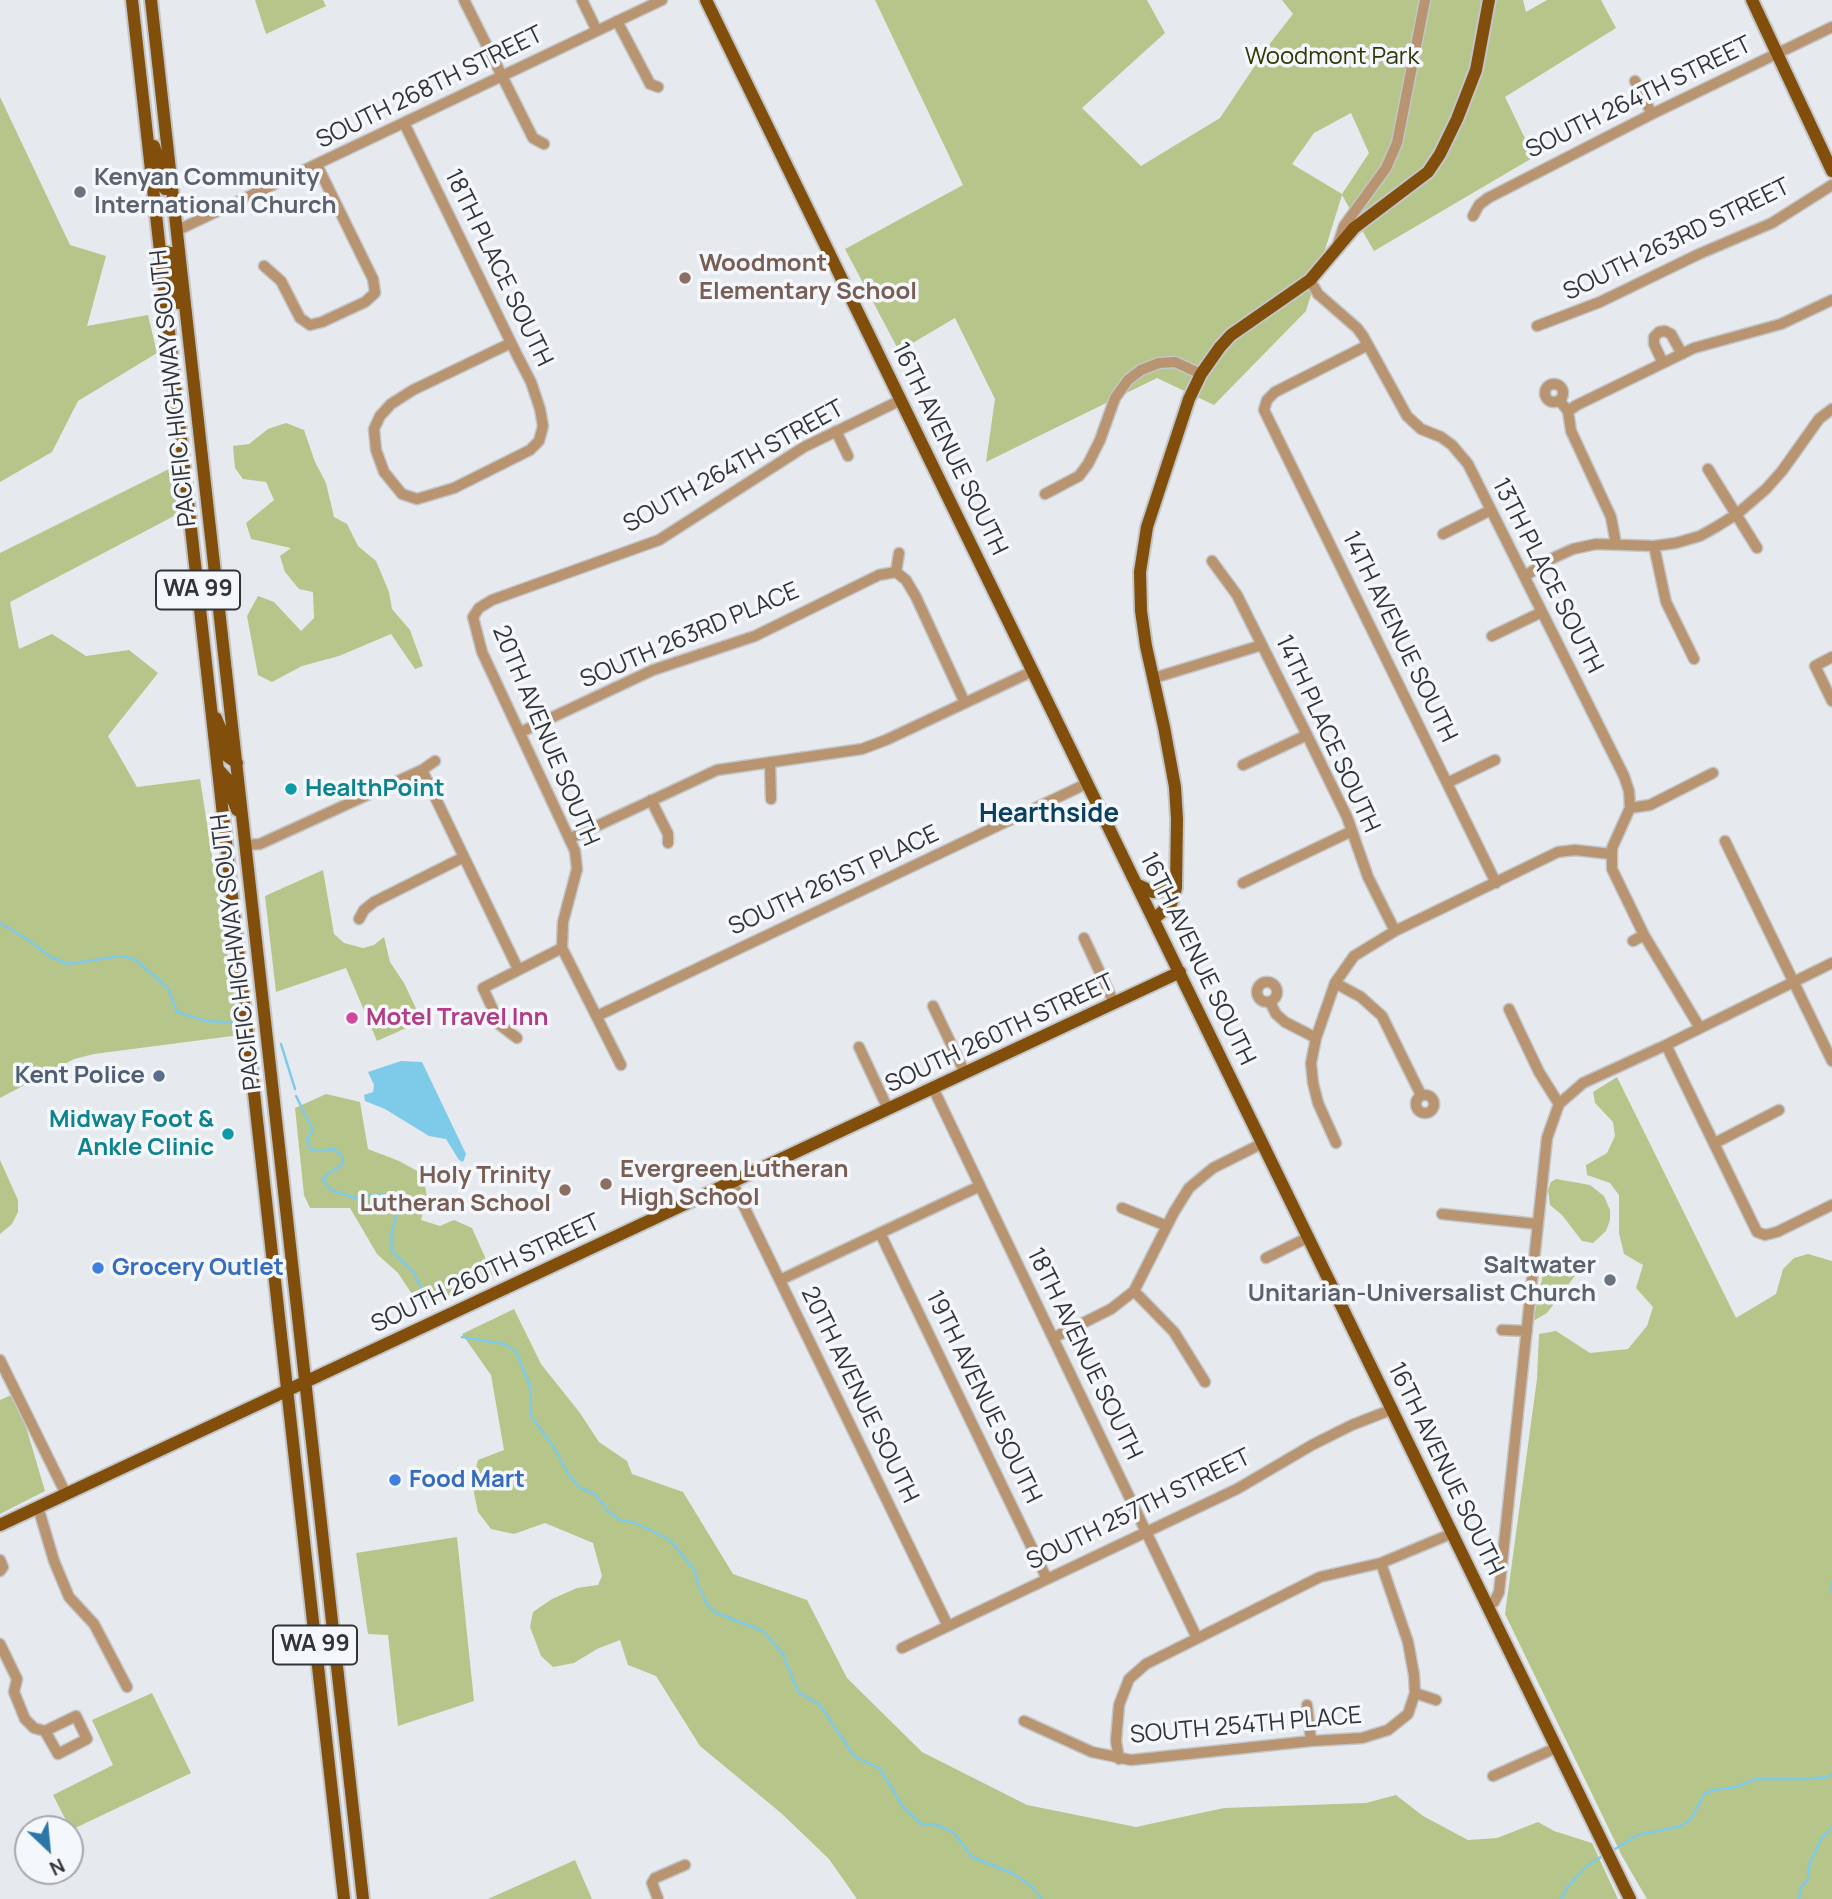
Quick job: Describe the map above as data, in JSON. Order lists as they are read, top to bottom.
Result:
{
  "streets": {
    "main road": [
      "PACIFIC HIGHWAY SOUTH",
      "16TH AVENUE SOUTH",
      "WA 99",
      "SOUTH 260TH STREET"
    ],
    "street": [
      "SOUTH 268TH STREET",
      "SOUTH 264TH STREET",
      "SOUTH 263RD STREET",
      "18TH PLACE SOUTH",
      "13TH PLACE SOUTH",
      "SOUTH 263RD PLACE",
      "14TH AVENUE SOUTH",
      "14TH PLACE SOUTH",
      "20TH AVENUE SOUTH",
      "SOUTH 261ST PLACE",
      "18TH AVENUE SOUTH",
      "19TH AVENUE SOUTH",
      "SOUTH 257TH STREET",
      "SOUTH 254TH PLACE"
    ]
  },
  "crossings": [
    ["SOUTH 268TH STREET", "18TH PLACE SOUTH"],
    ["SOUTH 268TH STREET", "PACIFIC HIGHWAY SOUTH"],
    ["SOUTH 264TH STREET", "16TH AVENUE SOUTH"],
    ["SOUTH 264TH STREET", "20TH AVENUE SOUTH"],
    ["PACIFIC HIGHWAY SOUTH", "SOUTH 260TH STREET"],
    ["16TH AVENUE SOUTH", "SOUTH 261ST PLACE"],
    ["16TH AVENUE SOUTH", "SOUTH 260TH STREET"],
    ["16TH AVENUE SOUTH", "SOUTH 257TH STREET"],
    ["13TH PLACE SOUTH", "14TH AVENUE SOUTH"],
    ["SOUTH 263RD PLACE", "20TH AVENUE SOUTH"],
    ["20TH AVENUE SOUTH", "SOUTH 260TH STREET"],
    ["20TH AVENUE SOUTH", "SOUTH 257TH STREET"],
    ["SOUTH 260TH STREET", "18TH AVENUE SOUTH"],
    ["18TH AVENUE SOUTH", "SOUTH 257TH STREET"],
    ["19TH AVENUE SOUTH", "SOUTH 257TH STREET"]
  ],
  "districts": ["Hearthside"],
  "parks": ["Woodmont Park"],
  "places": [
    "Kenyan Community International Church",
    "Woodmont Elementary School",
    "HealthPoint",
    "Motel Travel Inn",
    "Kent Police",
    "Midway Foot & Ankle Clinic",
    "Evergreen Lutheran High School",
    "Holy Trinity Lutheran School",
    "Grocery Outlet",
    "Saltwater Unitarian-Universalist Church",
    "Food Mart"
  ],
  "north": "bottom right"
}
